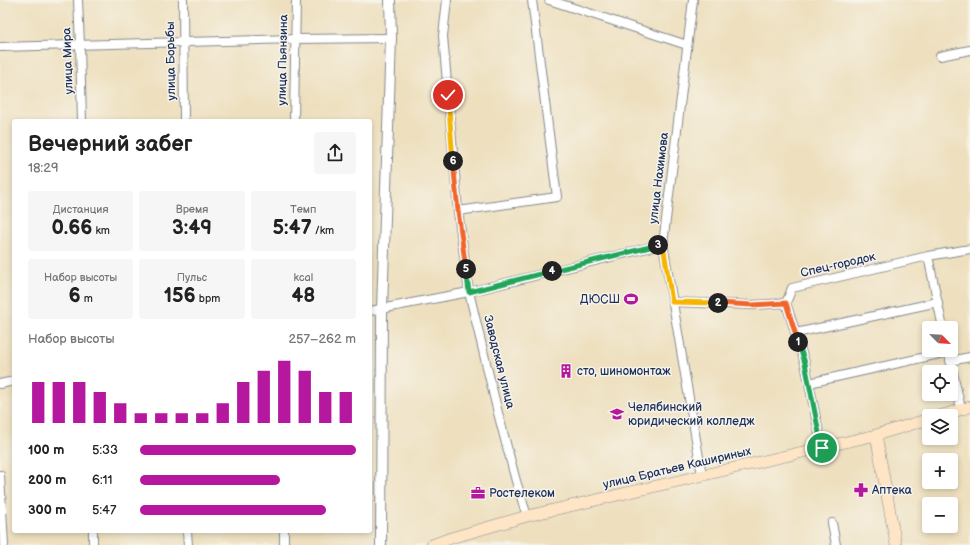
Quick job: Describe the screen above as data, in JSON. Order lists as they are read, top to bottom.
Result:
{
  "streets": {
    "main road": ["улица Братьев Кашириных"],
    "street": [
      "улица Пьянзина",
      "улица Мира",
      "улица Борьбы",
      "улица Нахимова",
      "Спец-городок",
      "Заводская улица"
    ]
  },
  "crossings": [
    ["улица Нахимова", "улица Братьев Кашириных"],
    ["Заводская улица", "улица Братьев Кашириных"]
  ],
  "places": {
    "sports": ["ДЮСШ"],
    "building": ["сто, шиномонтаж"],
    "school or university": ["Челябинский юридический колледж"],
    "pharmacy": ["Аптека"],
    "office": ["Ростелеком"]
  },
  "north": "bottom right",
  "page": {
    "heading": ["Вечерний забег", "18:29"],
    "pins": [
      "6",
      "3",
      "5",
      "4",
      "2",
      "1"
    ],
    "stats": [
      ["Дистанция", "0.66 km"],
      ["Время", "3:49"],
      ["Темп", "5:47 /km"],
      ["Набор высоты", "6 m"],
      ["Пульс", "156 bpm"],
      ["kcal", "48"]
    ],
    "map_buttons": ["+", "−"],
    "chart": ["Набор высоты", "257–262 m"],
    "list": [
      {
        "name": "100 m",
        "note": "5:33"
      },
      {
        "name": "200 m",
        "note": "6:11"
      },
      {
        "name": "300 m",
        "note": "5:47"
      }
    ]
  }
}
